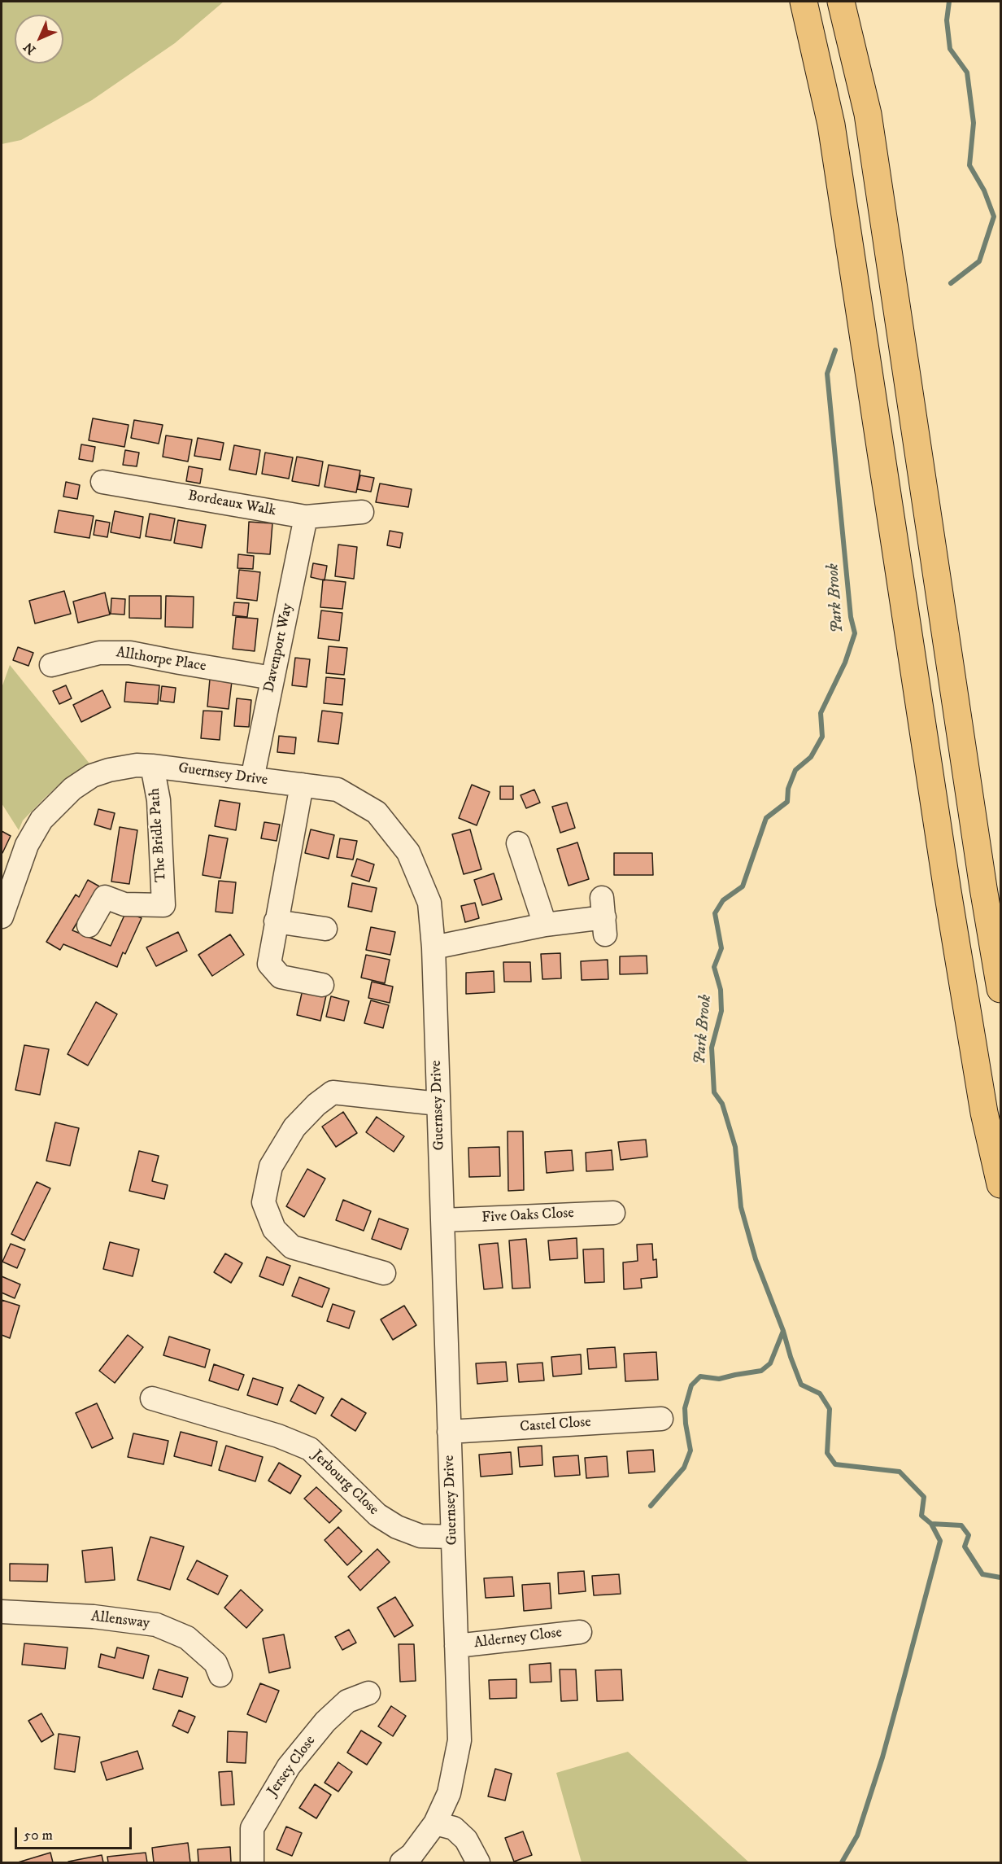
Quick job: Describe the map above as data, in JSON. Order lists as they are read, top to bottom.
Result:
{
  "streets": {
    "street": [
      "Bordeaux Walk",
      "Davenport Way",
      "Allthorpe Place",
      "Guernsey Drive",
      "The Bridle Path",
      "Five Oaks Close",
      "Castel Close",
      "Jerbourg Close",
      "Allensway",
      "Alderney Close",
      "Jersey Close"
    ]
  },
  "crossings": [
    ["Bordeaux Walk", "Davenport Way"],
    ["Davenport Way", "Allthorpe Place"],
    ["Davenport Way", "Guernsey Drive"],
    ["Guernsey Drive", "The Bridle Path"],
    ["Guernsey Drive", "Five Oaks Close"],
    ["Guernsey Drive", "Castel Close"],
    ["Guernsey Drive", "Jerbourg Close"],
    ["Guernsey Drive", "Alderney Close"]
  ],
  "water": ["Park Brook"],
  "scale_bar": "50 m",
  "north": "bottom left"
}
